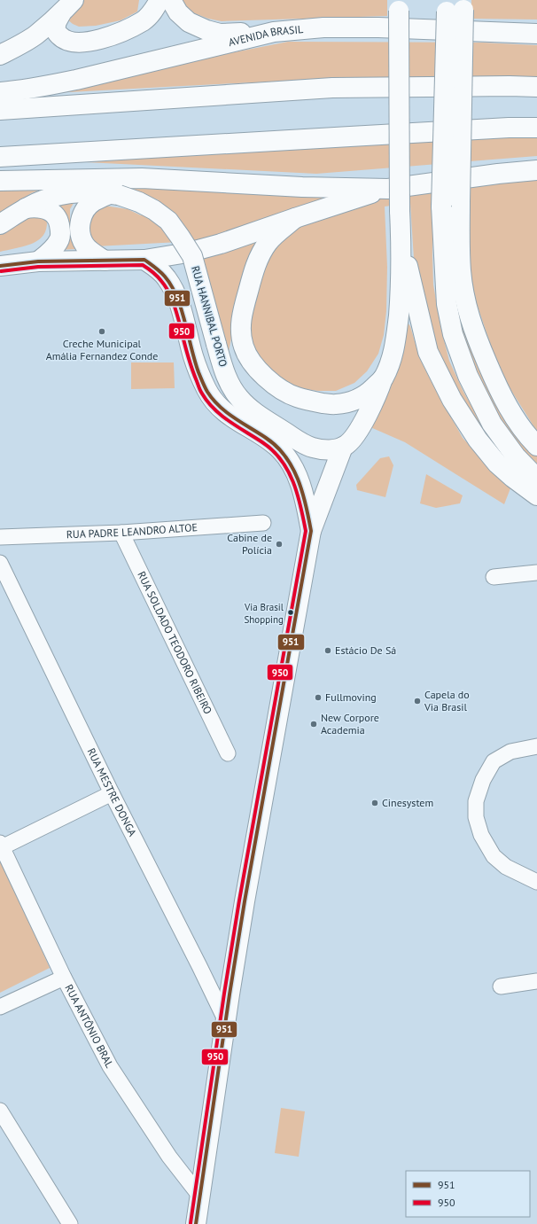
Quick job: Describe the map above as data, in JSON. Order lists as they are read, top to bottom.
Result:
{
  "streets": {
    "main road": ["AVENIDA BRASIL", "RUA HANNIBAL PORTO"],
    "street": [
      "RUA PADRE LEANDRO ALTOE",
      "RUA SOLDADO TEODORO RIBEIRO",
      "RUA MESTRE DONGA",
      "RUA ANTÔNIO BRAL"
    ]
  },
  "crossings": [
    ["RUA PADRE LEANDRO ALTOE", "RUA SOLDADO TEODORO RIBEIRO"]
  ],
  "places": [
    "Creche Municipal Amália Fernandez Conde",
    "Cabine de Polícia",
    "Via Brasil Shopping",
    "Estácio De Sá",
    "Fullmoving",
    "Capela do Via Brasil",
    "New Corpore Academia",
    "Cinesystem"
  ],
  "lines": ["transit line 951", "transit line 950"],
  "legend": ["951", "950"]
}
